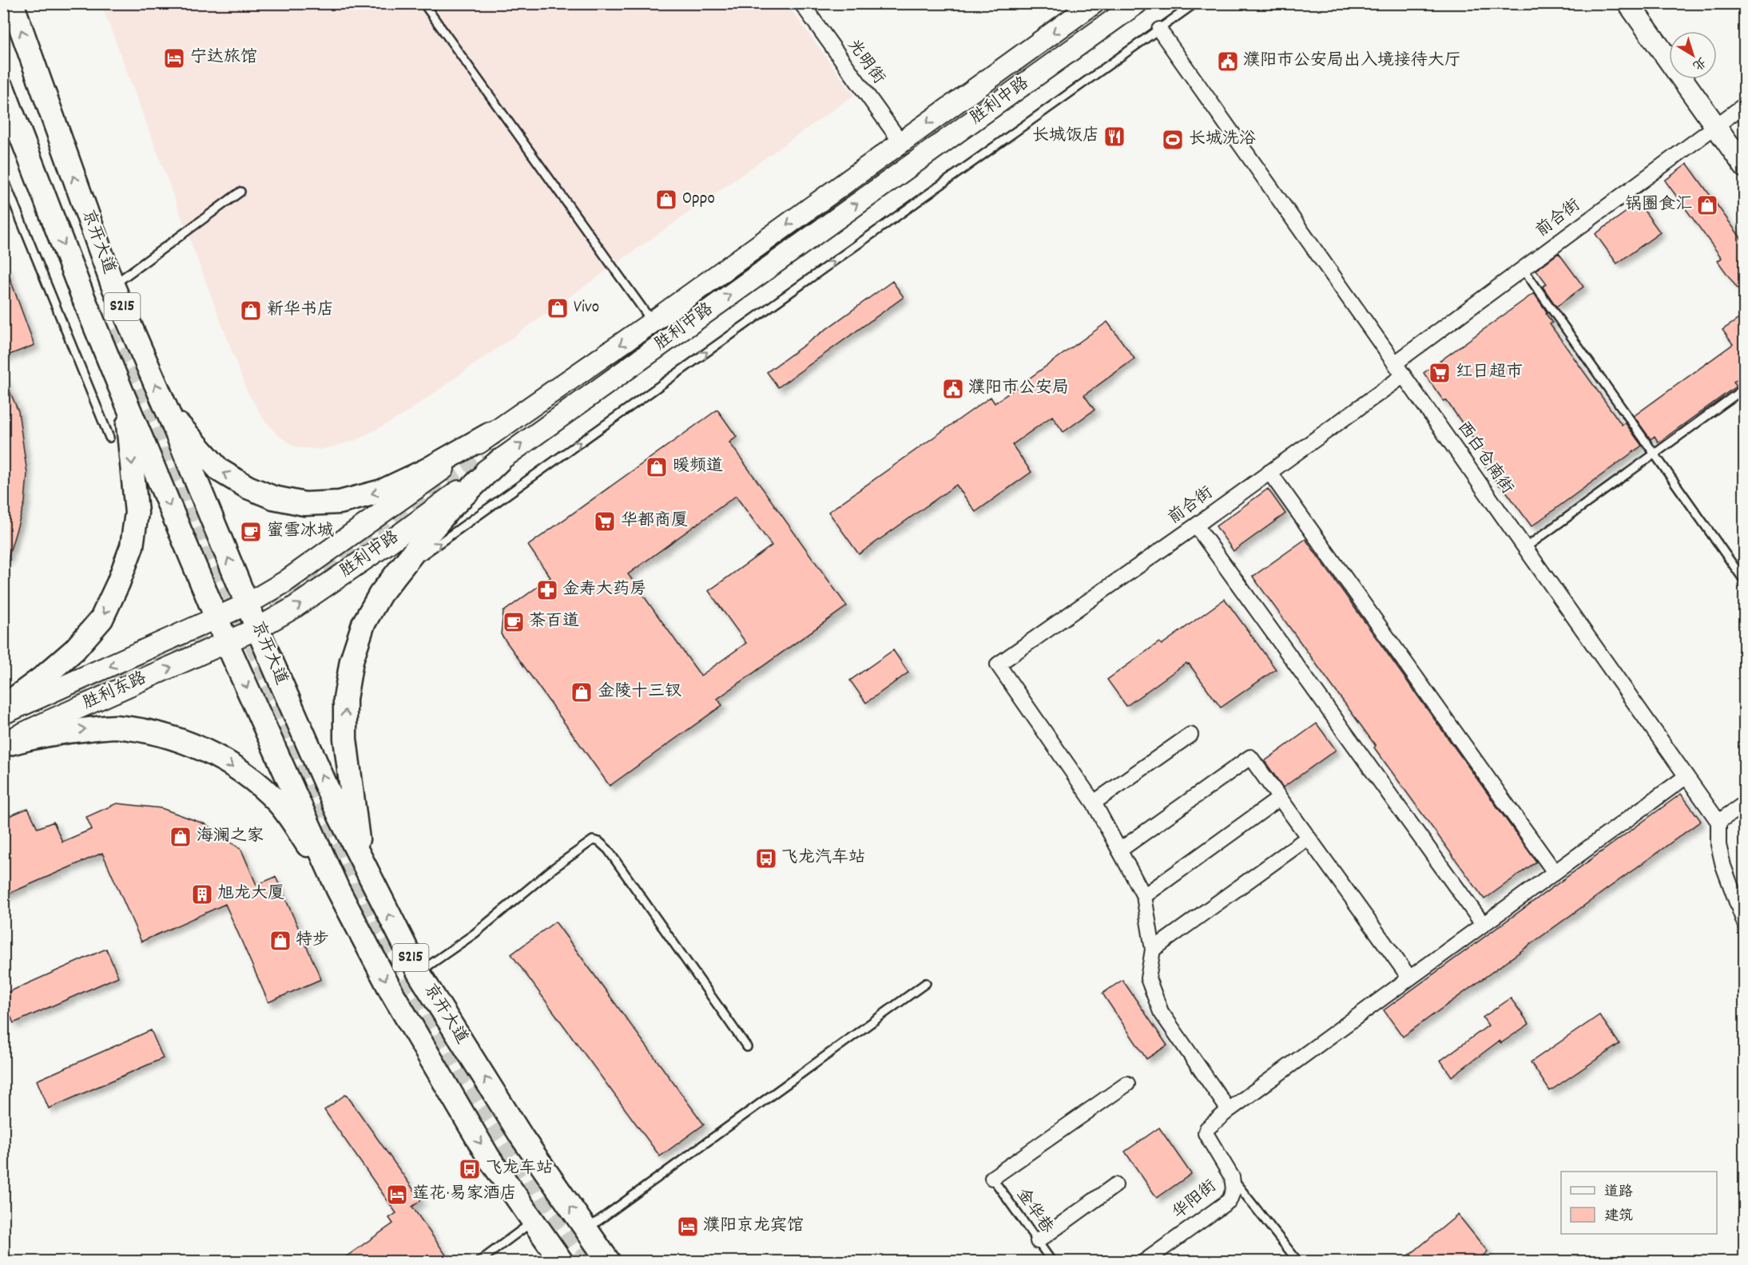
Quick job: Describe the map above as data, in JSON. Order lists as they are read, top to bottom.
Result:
{
  "streets": {
    "main road": [
      "胜利中路",
      "京开大道",
      "S215",
      "胜利东路"
    ],
    "street": [
      "光明街",
      "前合街",
      "西白仓南街",
      "华阳街"
    ],
    "lane": ["金华巷"]
  },
  "crossings": [
    ["光明街", "胜利中路"],
    ["胜利中路", "京开大道"],
    ["胜利中路", "胜利东路"],
    ["前合街", "西白仓南街"],
    ["京开大道", "胜利东路"]
  ],
  "places": {
    "hotel": ["宁达旅馆", "莲花·易家酒店", "濮阳京龙宾馆"],
    "public building": ["濮阳市公安局出入境接待大厅", "濮阳市公安局"],
    "restaurant": ["长城饭店"],
    "sports": ["长城洗浴"],
    "shop": [
      "Oppo",
      "锅圈食汇",
      "Vivo",
      "新华书店",
      "暖频道",
      "金陵十三钗",
      "海澜之家",
      "特步"
    ],
    "supermarket": ["红日超市", "华都商厦"],
    "cafe": ["蜜雪冰城", "茶百道"],
    "pharmacy": ["金寿大药房"],
    "bus stop": ["飞龙汽车站", "飞龙车站"],
    "building": ["旭龙大厦"]
  },
  "legend": ["道路", "建筑"],
  "north": "bottom right"
}
